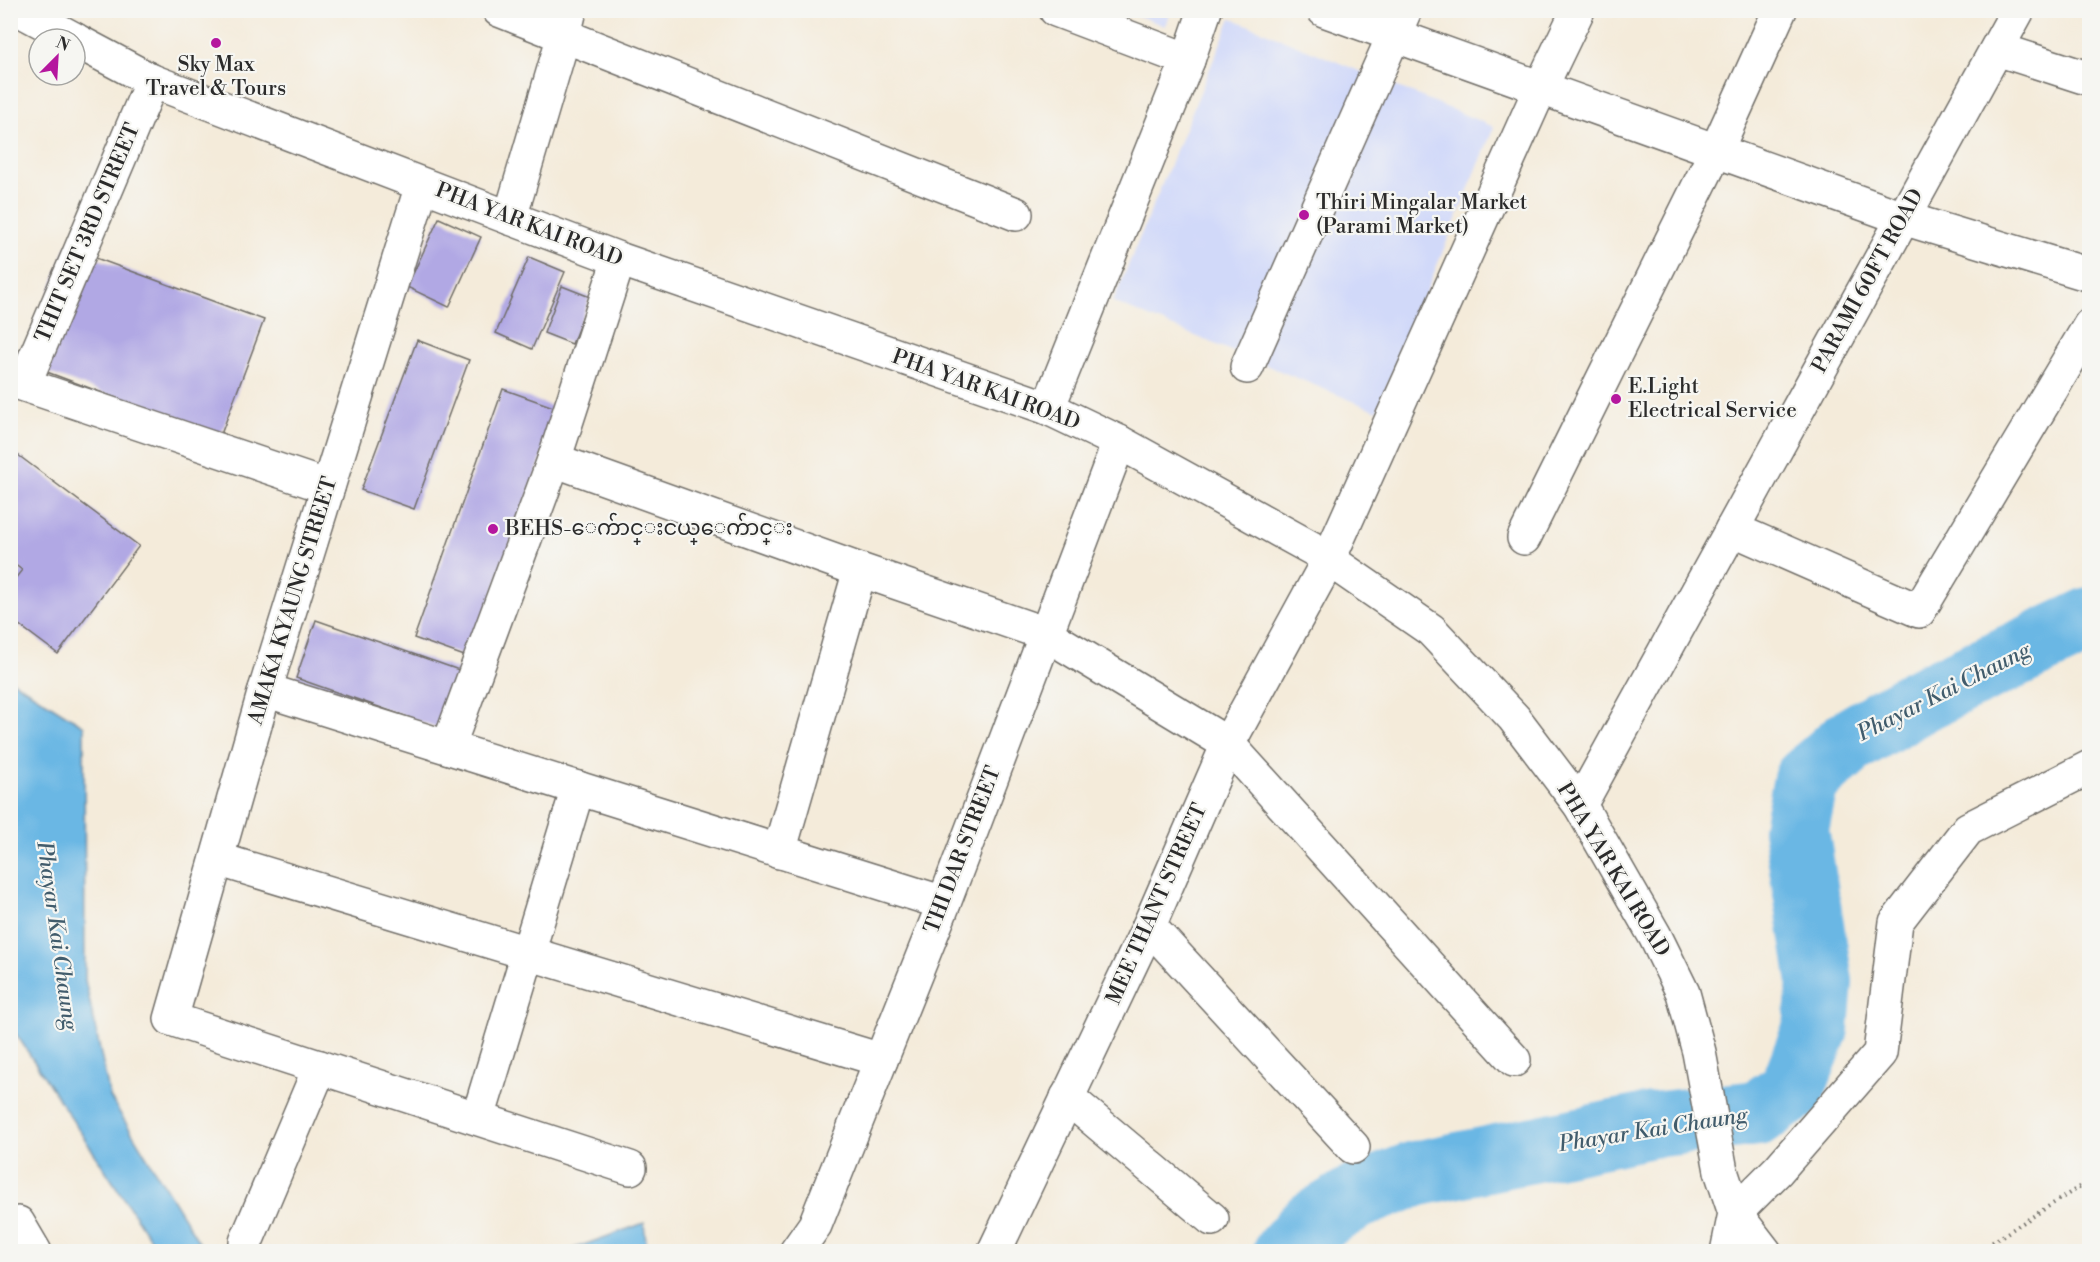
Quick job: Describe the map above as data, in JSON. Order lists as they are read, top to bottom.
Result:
{
  "streets": {
    "street": [
      "PHA YAR KAI ROAD",
      "THIT SET 3RD STREET",
      "PARAMI 60FT ROAD",
      "AMAKA KYAUNG STREET",
      "THI DAR STREET",
      "MEE THANT STREET"
    ]
  },
  "crossings": [
    ["PHA YAR KAI ROAD", "THIT SET 3RD STREET"],
    ["PHA YAR KAI ROAD", "PARAMI 60FT ROAD"],
    ["PHA YAR KAI ROAD", "AMAKA KYAUNG STREET"],
    ["PHA YAR KAI ROAD", "THI DAR STREET"],
    ["PHA YAR KAI ROAD", "MEE THANT STREET"]
  ],
  "water": ["Phayar Kai Chaung"],
  "places": [
    "Sky Max Travel & Tours",
    "Thiri Mingalar Market (Parami Market)",
    "E.Light Electrical Service",
    "BEHS-ေက်ာင္းငယ္ေက်ာင္း"
  ],
  "north": "top right"
}
